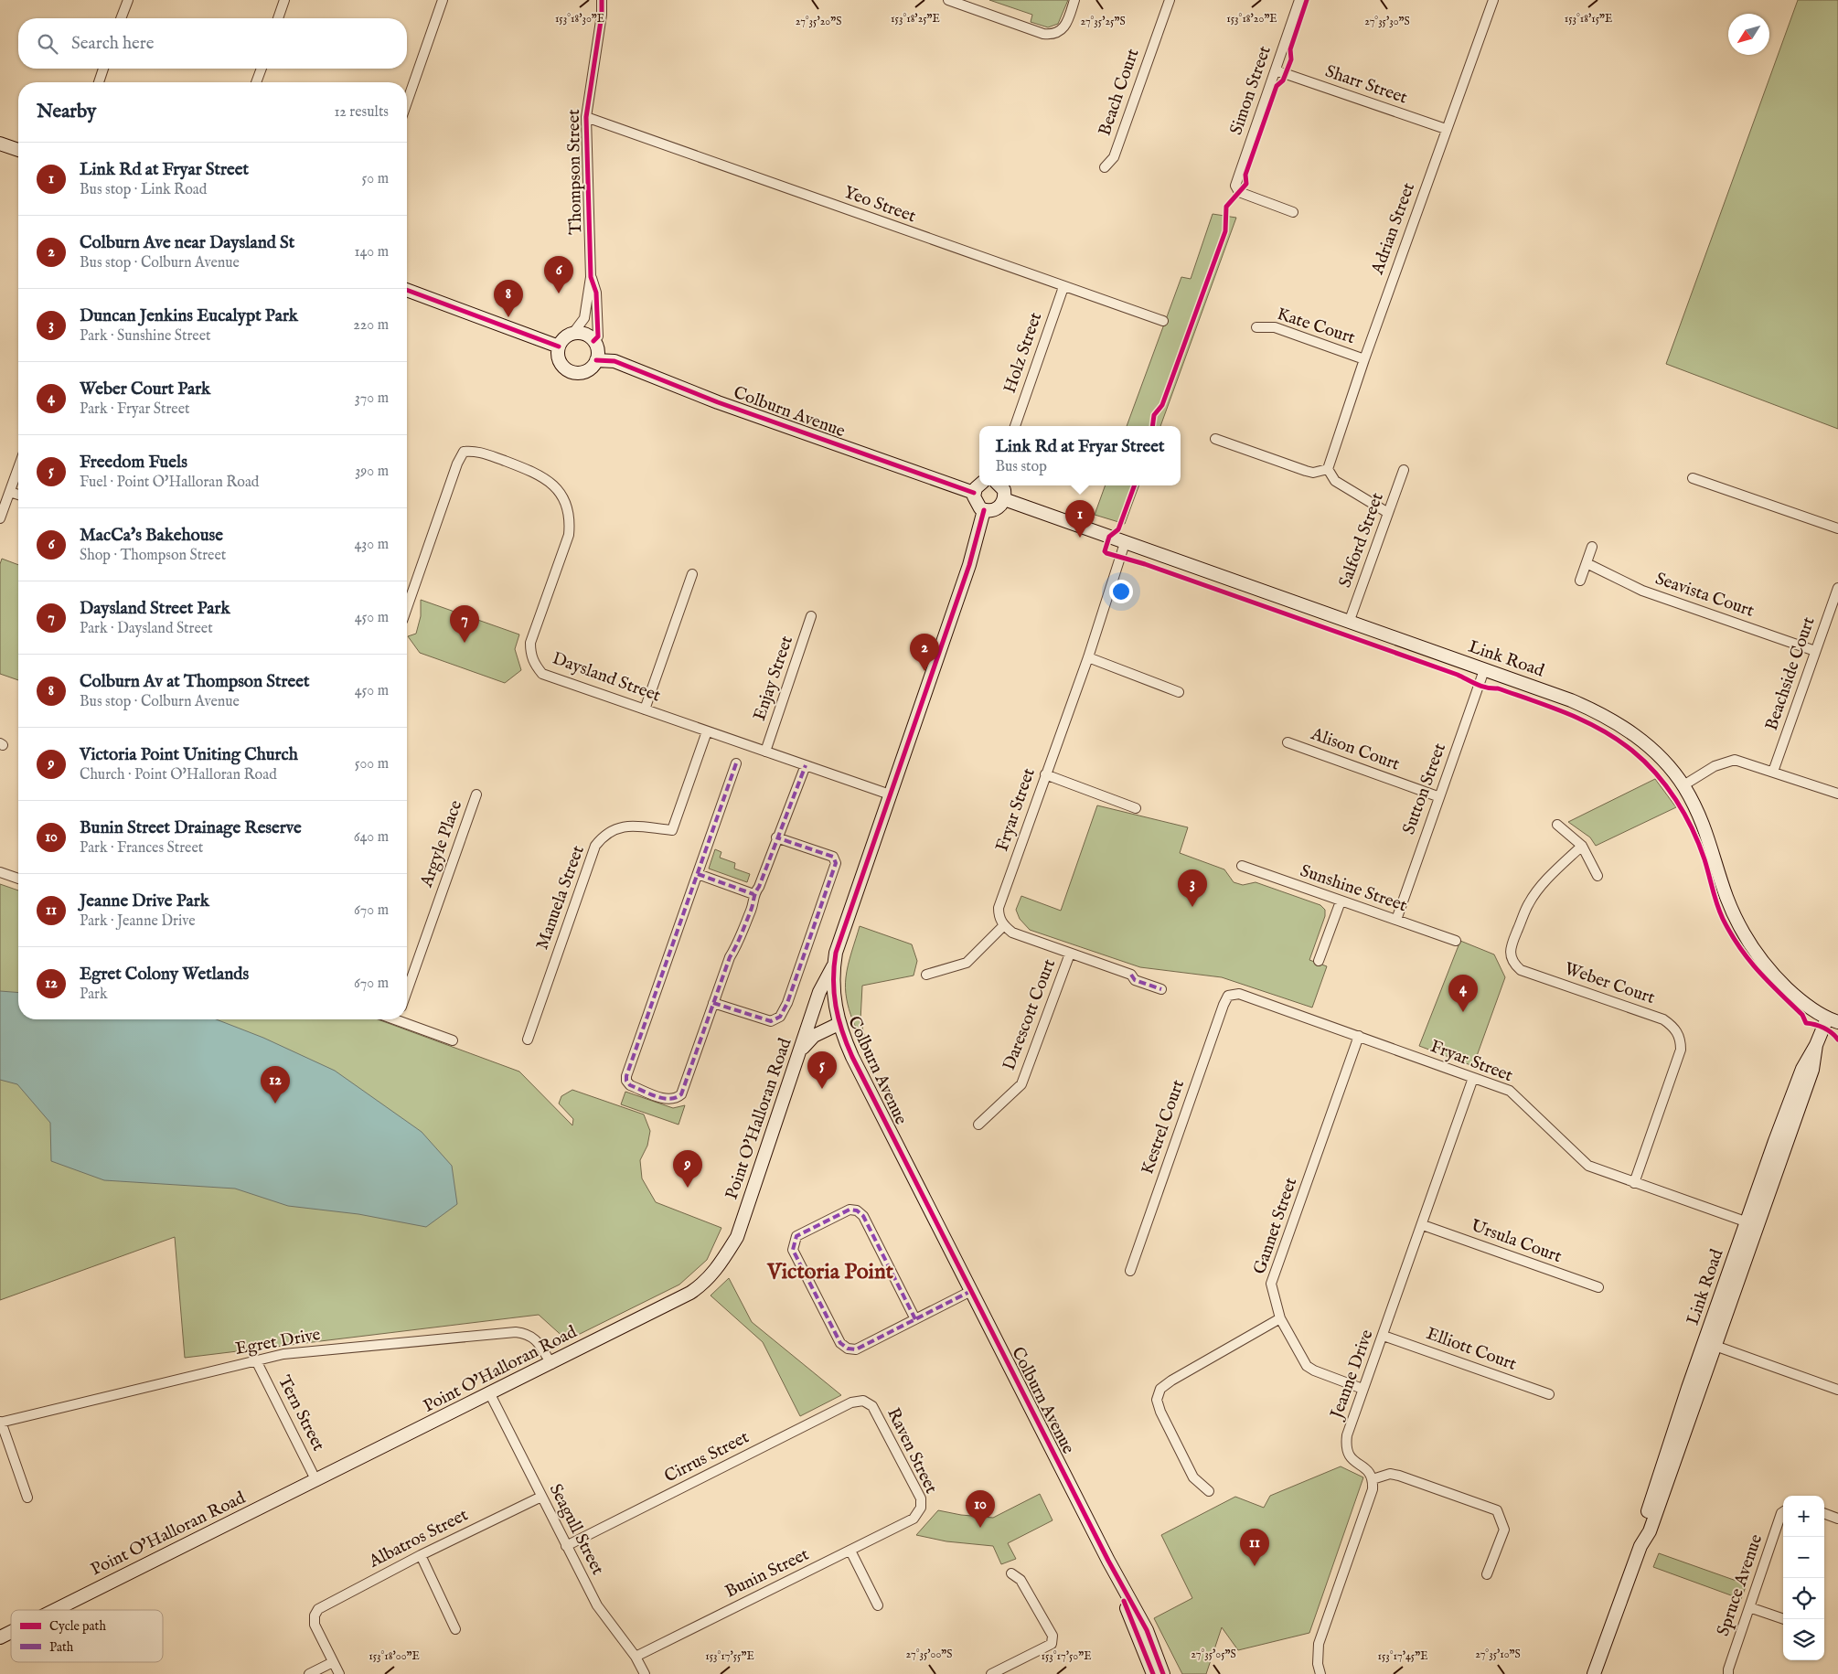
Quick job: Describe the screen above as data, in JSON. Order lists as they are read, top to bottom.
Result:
{
  "streets": {
    "street": [
      "Sharr Street",
      "Simon Street",
      "Beach Court",
      "Thompson Street",
      "Yeo Street",
      "Adrian Street",
      "Kate Court",
      "Holz Street",
      "Colburn Avenue",
      "Salford Street",
      "Seavista Court",
      "Link Road",
      "Beachside Court",
      "Daysland Street",
      "Enjay Street",
      "Alison Court",
      "Sutton Street",
      "Fryar Street",
      "Argyle Place",
      "Sunshine Street",
      "Manuela Street",
      "Weber Court",
      "Darescott Court",
      "Point O'Halloran Road",
      "Kestrel Court",
      "Gannet Street",
      "Ursula Court",
      "Egret Drive",
      "Elliott Court",
      "Jeanne Drive",
      "Tern Street",
      "Raven Street",
      "Cirrus Street",
      "Seagull Street",
      "Albatros Street",
      "Bunin Street",
      "Spruce Avenue"
    ]
  },
  "crossings": [
    ["Sharr Street", "Simon Street"],
    ["Sharr Street", "Adrian Street"],
    ["Thompson Street", "Yeo Street"],
    ["Thompson Street", "Colburn Avenue"],
    ["Yeo Street", "Holz Street"],
    ["Adrian Street", "Kate Court"],
    ["Colburn Avenue", "Daysland Street"],
    ["Colburn Avenue", "Point O'Halloran Road"],
    ["Salford Street", "Link Road"],
    ["Seavista Court", "Beachside Court"],
    ["Link Road", "Sutton Street"],
    ["Link Road", "Fryar Street"],
    ["Daysland Street", "Enjay Street"],
    ["Daysland Street", "Manuela Street"],
    ["Alison Court", "Sutton Street"],
    ["Sutton Street", "Sunshine Street"],
    ["Fryar Street", "Weber Court"],
    ["Fryar Street", "Kestrel Court"],
    ["Fryar Street", "Gannet Street"],
    ["Fryar Street", "Jeanne Drive"],
    ["Point O'Halloran Road", "Egret Drive"],
    ["Point O'Halloran Road", "Tern Street"],
    ["Point O'Halloran Road", "Seagull Street"],
    ["Gannet Street", "Jeanne Drive"],
    ["Ursula Court", "Jeanne Drive"],
    ["Egret Drive", "Tern Street"],
    ["Elliott Court", "Jeanne Drive"],
    ["Raven Street", "Cirrus Street"],
    ["Raven Street", "Bunin Street"],
    ["Cirrus Street", "Seagull Street"],
    ["Seagull Street", "Albatros Street"],
    ["Seagull Street", "Bunin Street"]
  ],
  "districts": ["Victoria Point"],
  "legend": ["Cycle path", "Path"],
  "north": "bottom left",
  "page": {
    "search": "Search here",
    "heading": ["Nearby", "12 results"],
    "list": [
      {
        "mark": "1",
        "name": "Link Rd at Fryar Street",
        "note": "Bus stop · Link Road",
        "value": "50 m"
      },
      {
        "mark": "2",
        "name": "Colburn Ave near Daysland St",
        "note": "Bus stop · Colburn Avenue",
        "value": "140 m"
      },
      {
        "mark": "3",
        "name": "Duncan Jenkins Eucalypt Park",
        "note": "Park · Sunshine Street",
        "value": "220 m"
      },
      {
        "mark": "4",
        "name": "Weber Court Park",
        "note": "Park · Fryar Street",
        "value": "370 m"
      },
      {
        "mark": "5",
        "name": "Freedom Fuels",
        "note": "Fuel · Point O'Halloran Road",
        "value": "390 m"
      },
      {
        "mark": "6",
        "name": "MacCa's Bakehouse",
        "note": "Shop · Thompson Street",
        "value": "430 m"
      },
      {
        "mark": "7",
        "name": "Daysland Street Park",
        "note": "Park · Daysland Street",
        "value": "450 m"
      },
      {
        "mark": "8",
        "name": "Colburn Av at Thompson Street",
        "note": "Bus stop · Colburn Avenue",
        "value": "450 m"
      },
      {
        "mark": "9",
        "name": "Victoria Point Uniting Church",
        "note": "Church · Point O'Halloran Road",
        "value": "500 m"
      },
      {
        "mark": "10",
        "name": "Bunin Street Drainage Reserve",
        "note": "Park · Frances Street",
        "value": "640 m"
      },
      {
        "mark": "11",
        "name": "Jeanne Drive Park",
        "note": "Park · Jeanne Drive",
        "value": "670 m"
      },
      {
        "mark": "12",
        "name": "Egret Colony Wetlands",
        "note": "Park",
        "value": "670 m"
      }
    ],
    "pins": [
      "6",
      "8",
      "1",
      "7",
      "2",
      "3",
      "4",
      "5",
      "12",
      "9",
      "10",
      "11"
    ],
    "popup": ["Link Rd at Fryar Street", "Bus stop"],
    "map_buttons": ["+", "−"]
  },
  "coordinates": [
    "153°18'15\"E",
    "153°18'30\"E",
    "153°18'25\"E",
    "153°18'20\"E",
    "27°35'20\"S",
    "27°35'25\"S",
    "27°35'30\"S",
    "27°35'00\"S",
    "27°35'05\"S",
    "27°35'10\"S",
    "153°18'00\"E",
    "153°17'55\"E",
    "153°17'50\"E",
    "153°17'45\"E"
  ]
}
